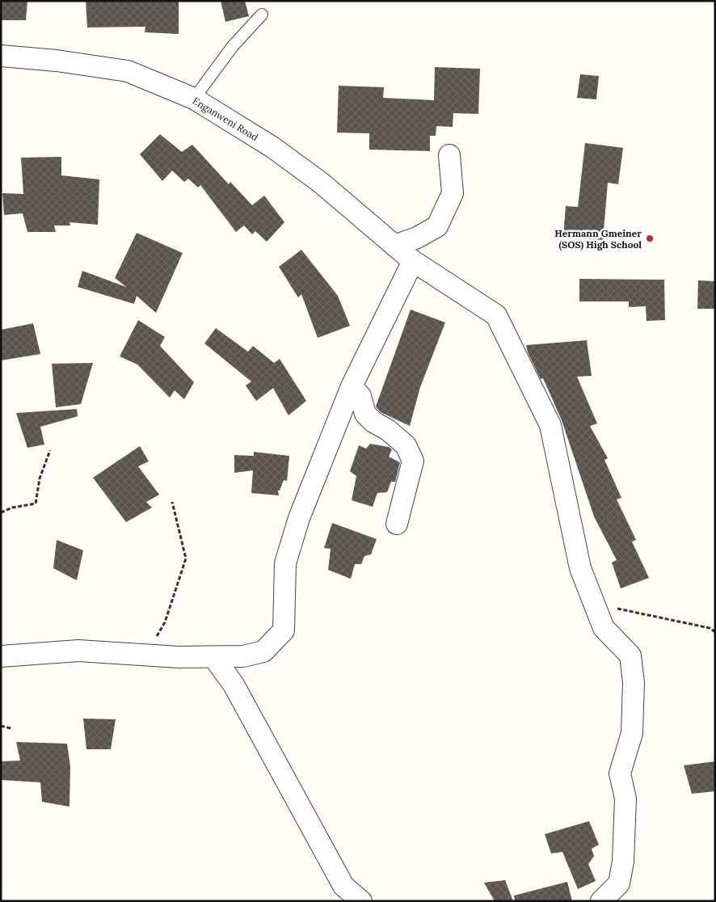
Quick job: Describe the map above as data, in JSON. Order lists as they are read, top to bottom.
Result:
{
  "streets": {
    "street": ["Enganweni Road"]
  },
  "places": ["Hermann Gmeiner (SOS) High School"]
}
